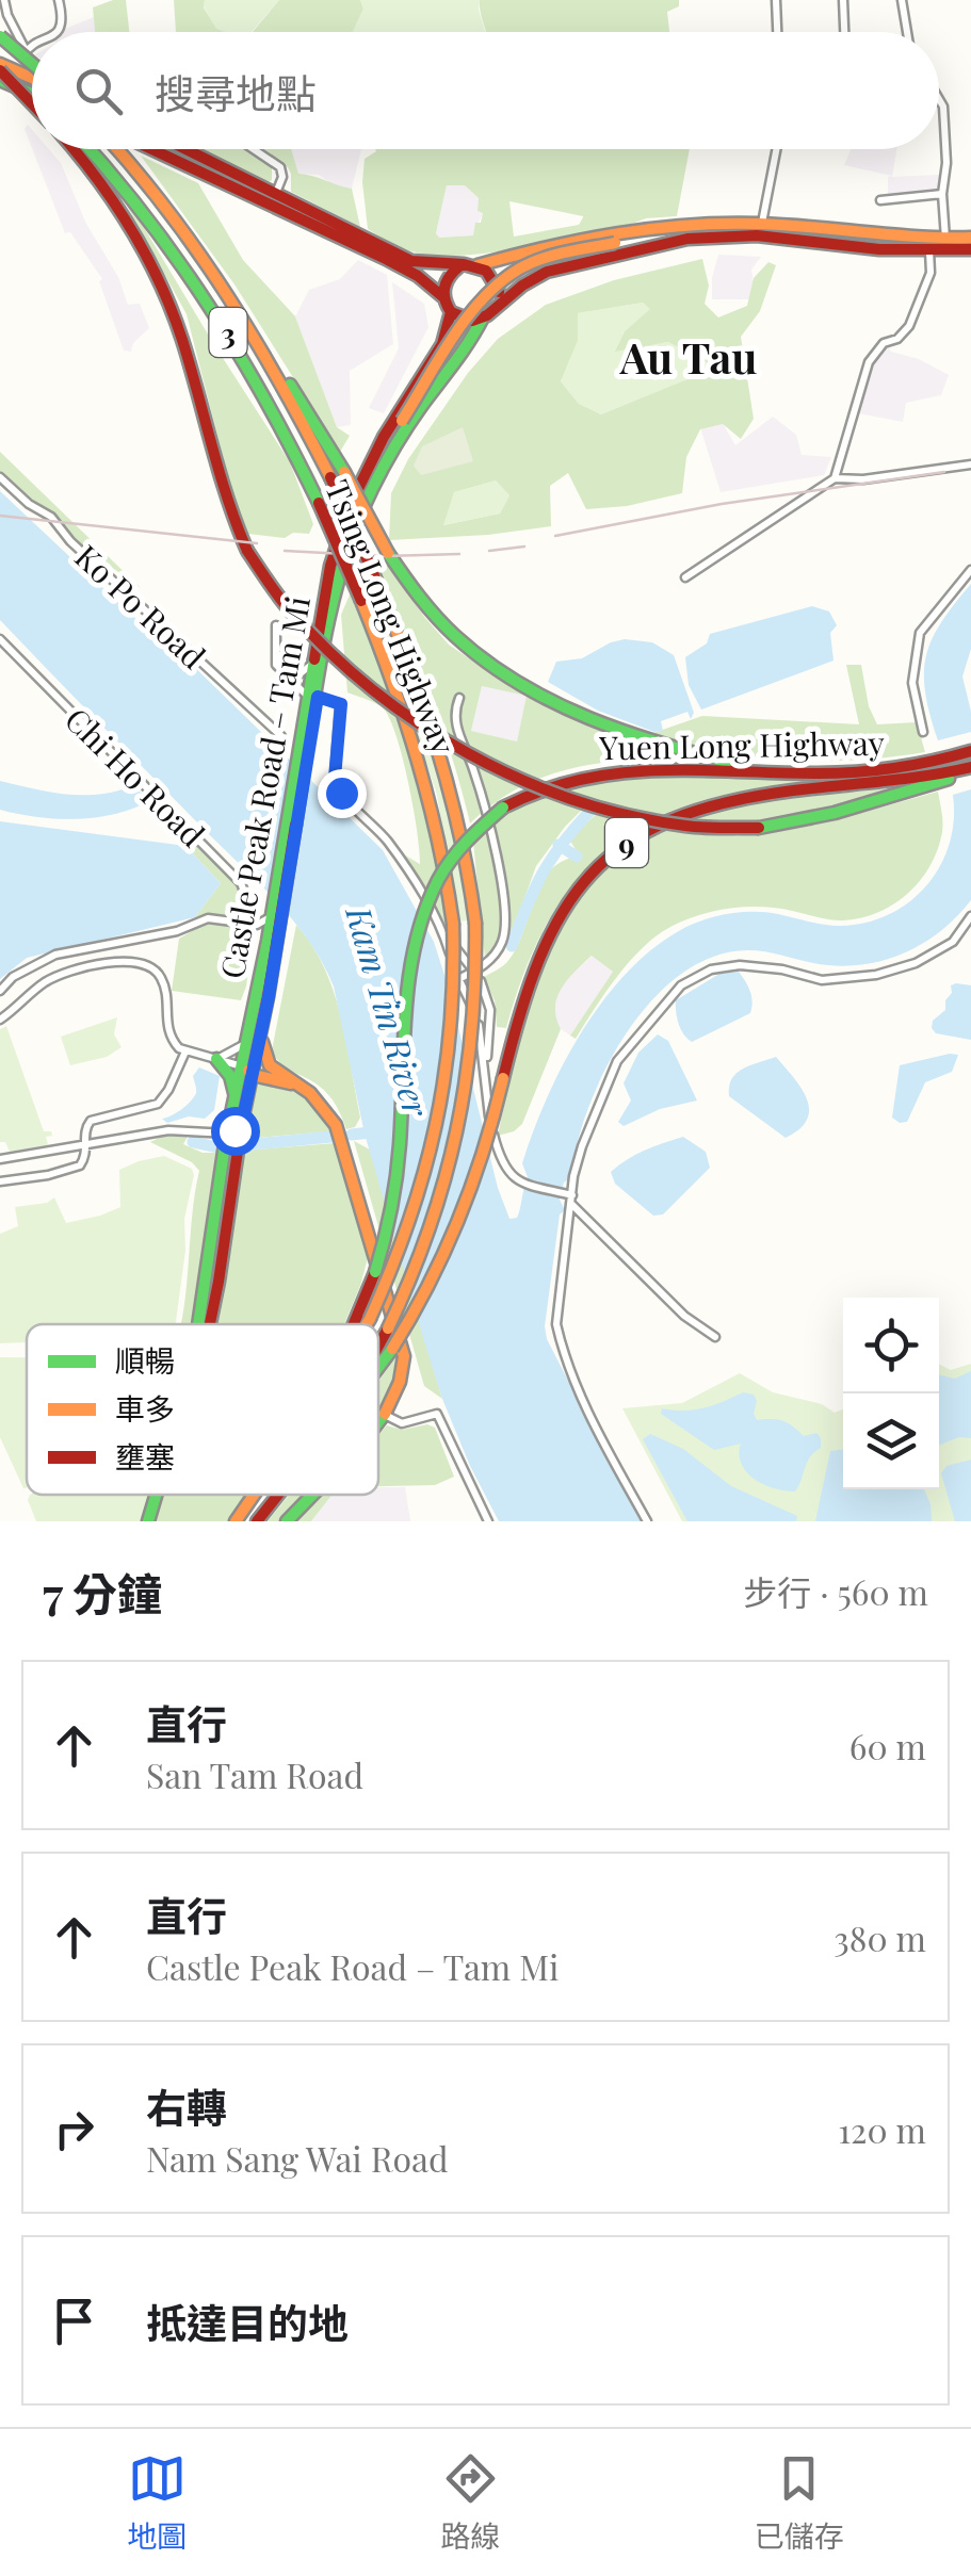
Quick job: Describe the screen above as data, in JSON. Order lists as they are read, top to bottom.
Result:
{
  "streets": {
    "main road": [
      "3",
      "Tsing Long Highway",
      "Yuen Long Highway",
      "Castle Peak Road – Tam Mi",
      "9"
    ],
    "street": ["Ko Po Road", "Chi Ho Road"]
  },
  "crossings": [
    ["Chi Ho Road", "Castle Peak Road – Tam Mi"]
  ],
  "districts": ["Au Tau"],
  "water": ["Kam Tin River"],
  "legend": ["順暢", "車多", "壅塞"],
  "page": {
    "search": "搜尋地點",
    "heading": ["7 分鐘", "步行 · 560 m"],
    "list": [
      ["直行", "San Tam Road", "60 m"],
      ["直行", "Castle Peak Road – Tam Mi", "380 m"],
      ["右轉", "Nam Sang Wai Road", "120 m"],
      "抵達目的地"
    ],
    "nav": ["地圖", "路線", "已儲存"]
  }
}
